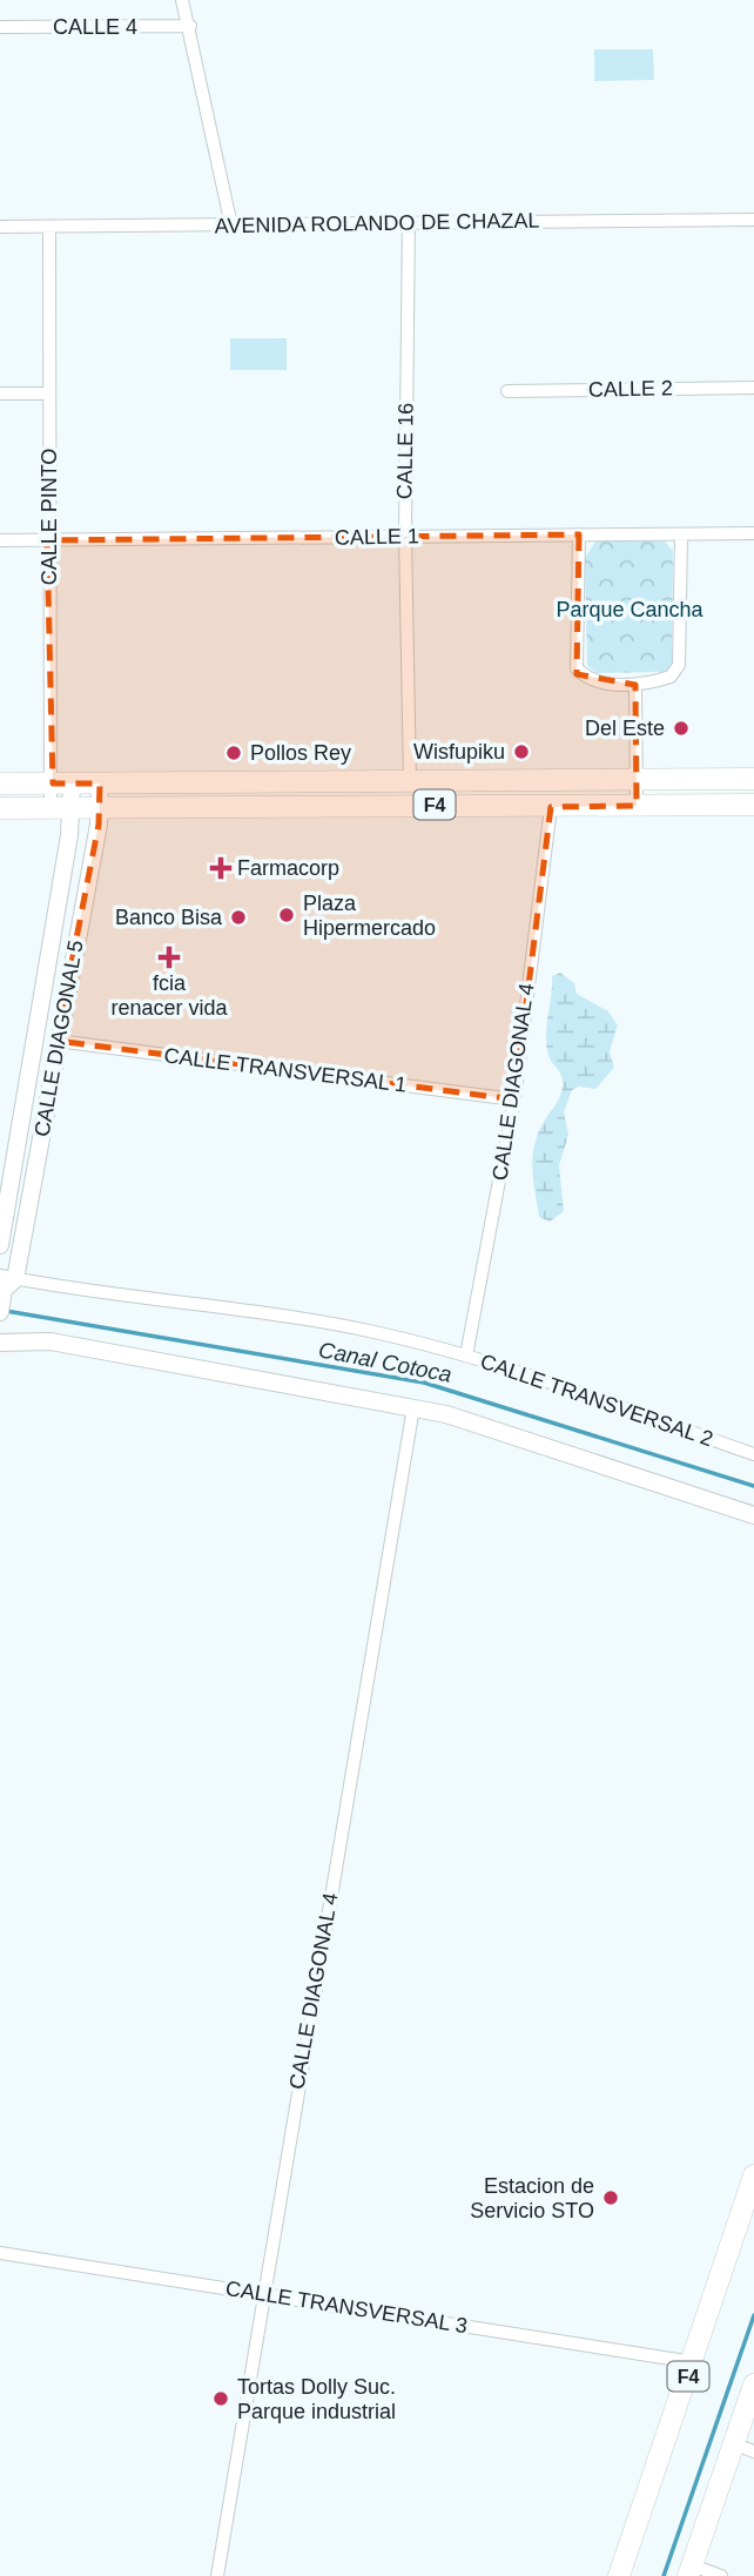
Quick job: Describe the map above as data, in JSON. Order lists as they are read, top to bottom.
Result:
{
  "streets": {
    "highway": ["F4"],
    "street": [
      "CALLE 4",
      "AVENIDA ROLANDO DE CHAZAL",
      "CALLE 2",
      "CALLE 16",
      "CALLE PINTO",
      "CALLE 1",
      "CALLE DIAGONAL 5",
      "CALLE TRANSVERSAL 1",
      "CALLE DIAGONAL 4",
      "CALLE TRANSVERSAL 2",
      "CALLE TRANSVERSAL 3"
    ]
  },
  "crossings": [
    ["AVENIDA ROLANDO DE CHAZAL", "CALLE 16"],
    ["AVENIDA ROLANDO DE CHAZAL", "CALLE PINTO"],
    ["CALLE 16", "CALLE 1"],
    ["CALLE 16", "F4"],
    ["CALLE PINTO", "CALLE 1"],
    ["CALLE PINTO", "F4"],
    ["CALLE PINTO", "CALLE DIAGONAL 5"],
    ["F4", "CALLE DIAGONAL 5"],
    ["F4", "CALLE DIAGONAL 4"],
    ["F4", "CALLE TRANSVERSAL 3"],
    ["CALLE DIAGONAL 5", "CALLE TRANSVERSAL 1"],
    ["CALLE DIAGONAL 5", "CALLE TRANSVERSAL 2"],
    ["CALLE TRANSVERSAL 1", "CALLE DIAGONAL 4"],
    ["CALLE DIAGONAL 4", "CALLE TRANSVERSAL 2"],
    ["CALLE DIAGONAL 4", "CALLE TRANSVERSAL 3"]
  ],
  "water": ["Canal Cotoca"],
  "parks": ["Parque Cancha"],
  "places": {
    "other": [
      "Del Este",
      "Wisfupiku",
      "Pollos Rey",
      "Plaza Hipermercado",
      "Banco Bisa",
      "Estacion de Servicio STO",
      "Tortas Dolly Suc. Parque industrial"
    ],
    "health": ["Farmacorp", "fcia renacer vida"]
  }
}
